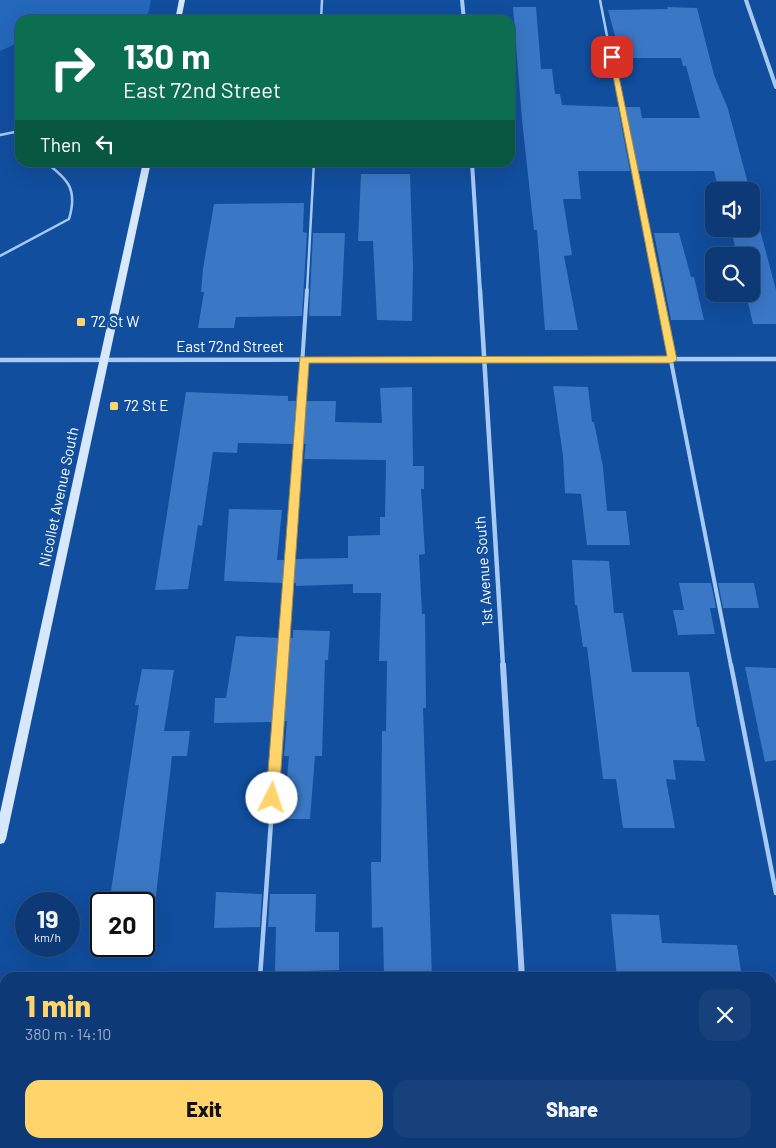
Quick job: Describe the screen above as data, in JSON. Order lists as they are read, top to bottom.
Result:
{
  "streets": {
    "main road": ["Nicollet Avenue South"],
    "street": ["East 72nd Street", "1st Avenue South"]
  },
  "crossings": [
    ["East 72nd Street", "Nicollet Avenue South"],
    ["East 72nd Street", "1st Avenue South"]
  ],
  "places": {
    "transit": ["72 St W", "72 St E"]
  },
  "page": {
    "turn": ["130 m", "East 72nd Street"],
    "then": "Then",
    "speed": "19 km/h",
    "limit": "20",
    "heading": ["1 min", "380 m · 14:10"],
    "buttons": ["Exit", "Share"]
  }
}
